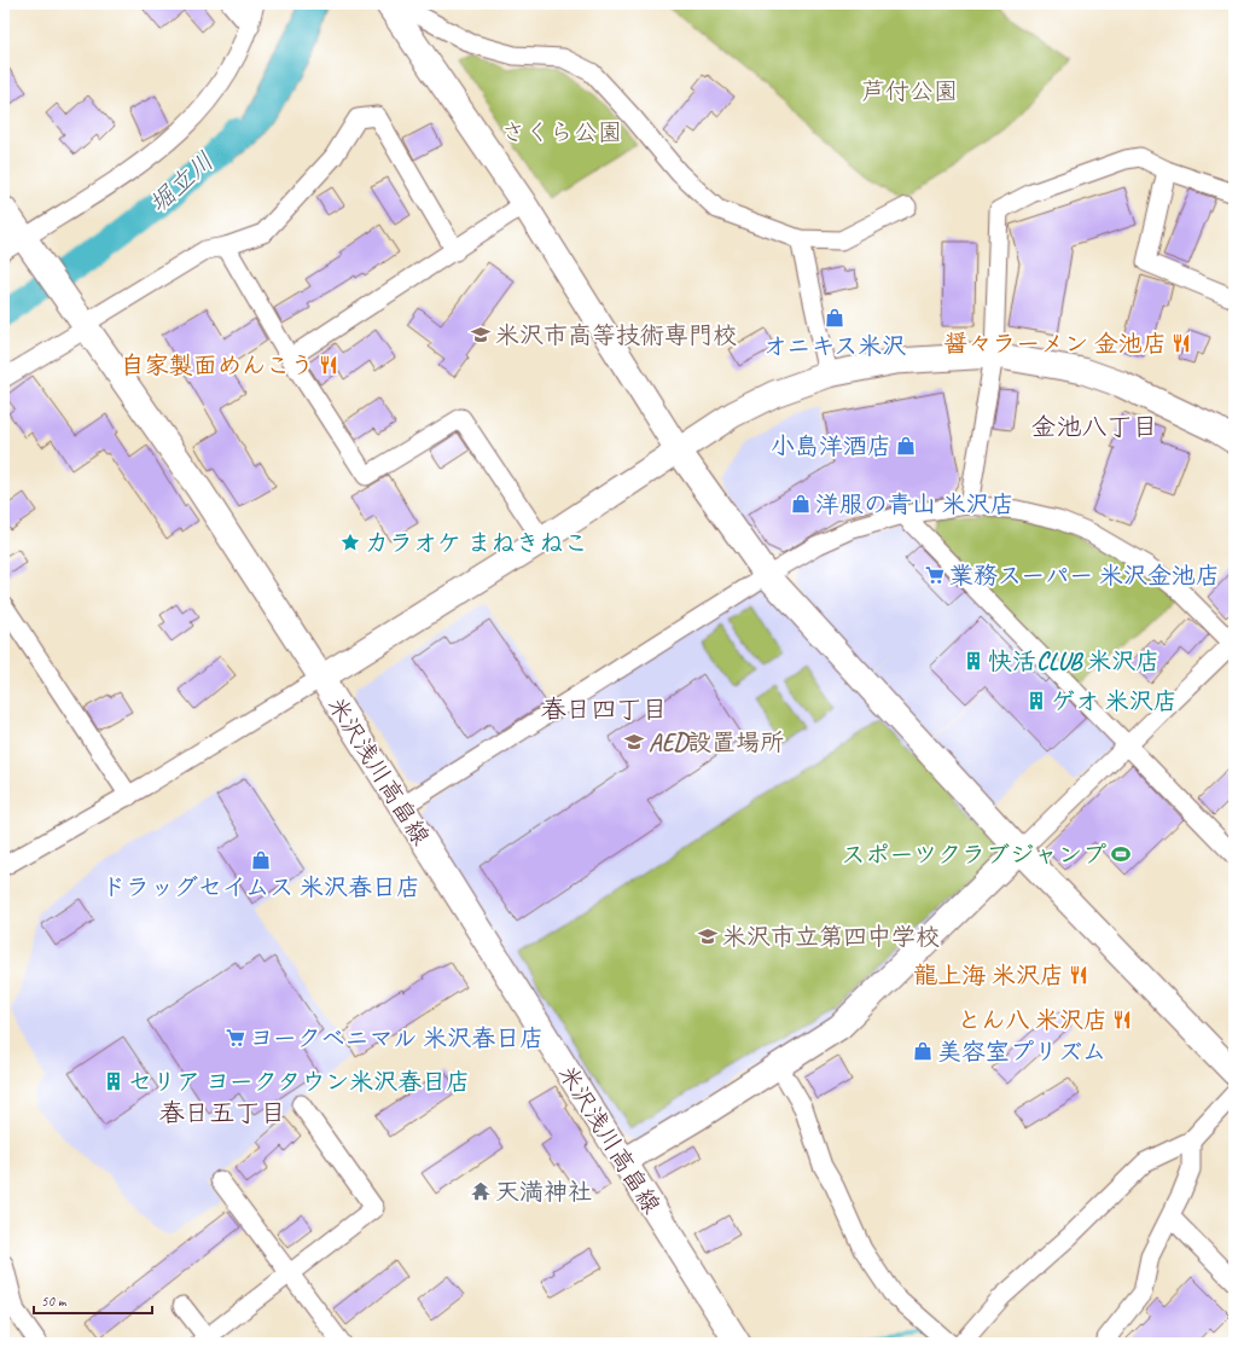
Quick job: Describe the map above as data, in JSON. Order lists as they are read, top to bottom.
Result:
{
  "streets": {
    "street": ["米沢浅川高畠線"]
  },
  "districts": ["金池八丁目", "春日四丁目", "春日五丁目"],
  "water": ["堀立川"],
  "parks": ["芦付公園", "さくら公園"],
  "places": {
    "shop": [
      "オニキス米沢",
      "小島洋酒店",
      "洋服の青山 米沢店",
      "ドラッグセイムス 米沢春日店",
      "美容室プリズム"
    ],
    "school or university": ["米沢市高等技術専門校", "AED設置場所", "米沢市立第四中学校"],
    "restaurant": [
      "醤々ラーメン 金池店",
      "自家製面めんこう",
      "龍上海 米沢店",
      "とん八 米沢店"
    ],
    "place": ["カラオケ まねきねこ"],
    "supermarket": ["業務スーパー 米沢金池店", "ヨークベニマル 米沢春日店"],
    "building": ["快活CLUB 米沢店", "ゲオ 米沢店", "セリア ヨークタウン米沢春日店"],
    "sports": ["スポーツクラブジャンプ"],
    "temple": ["天満神社"]
  },
  "scale_bar": "50 m"
}
